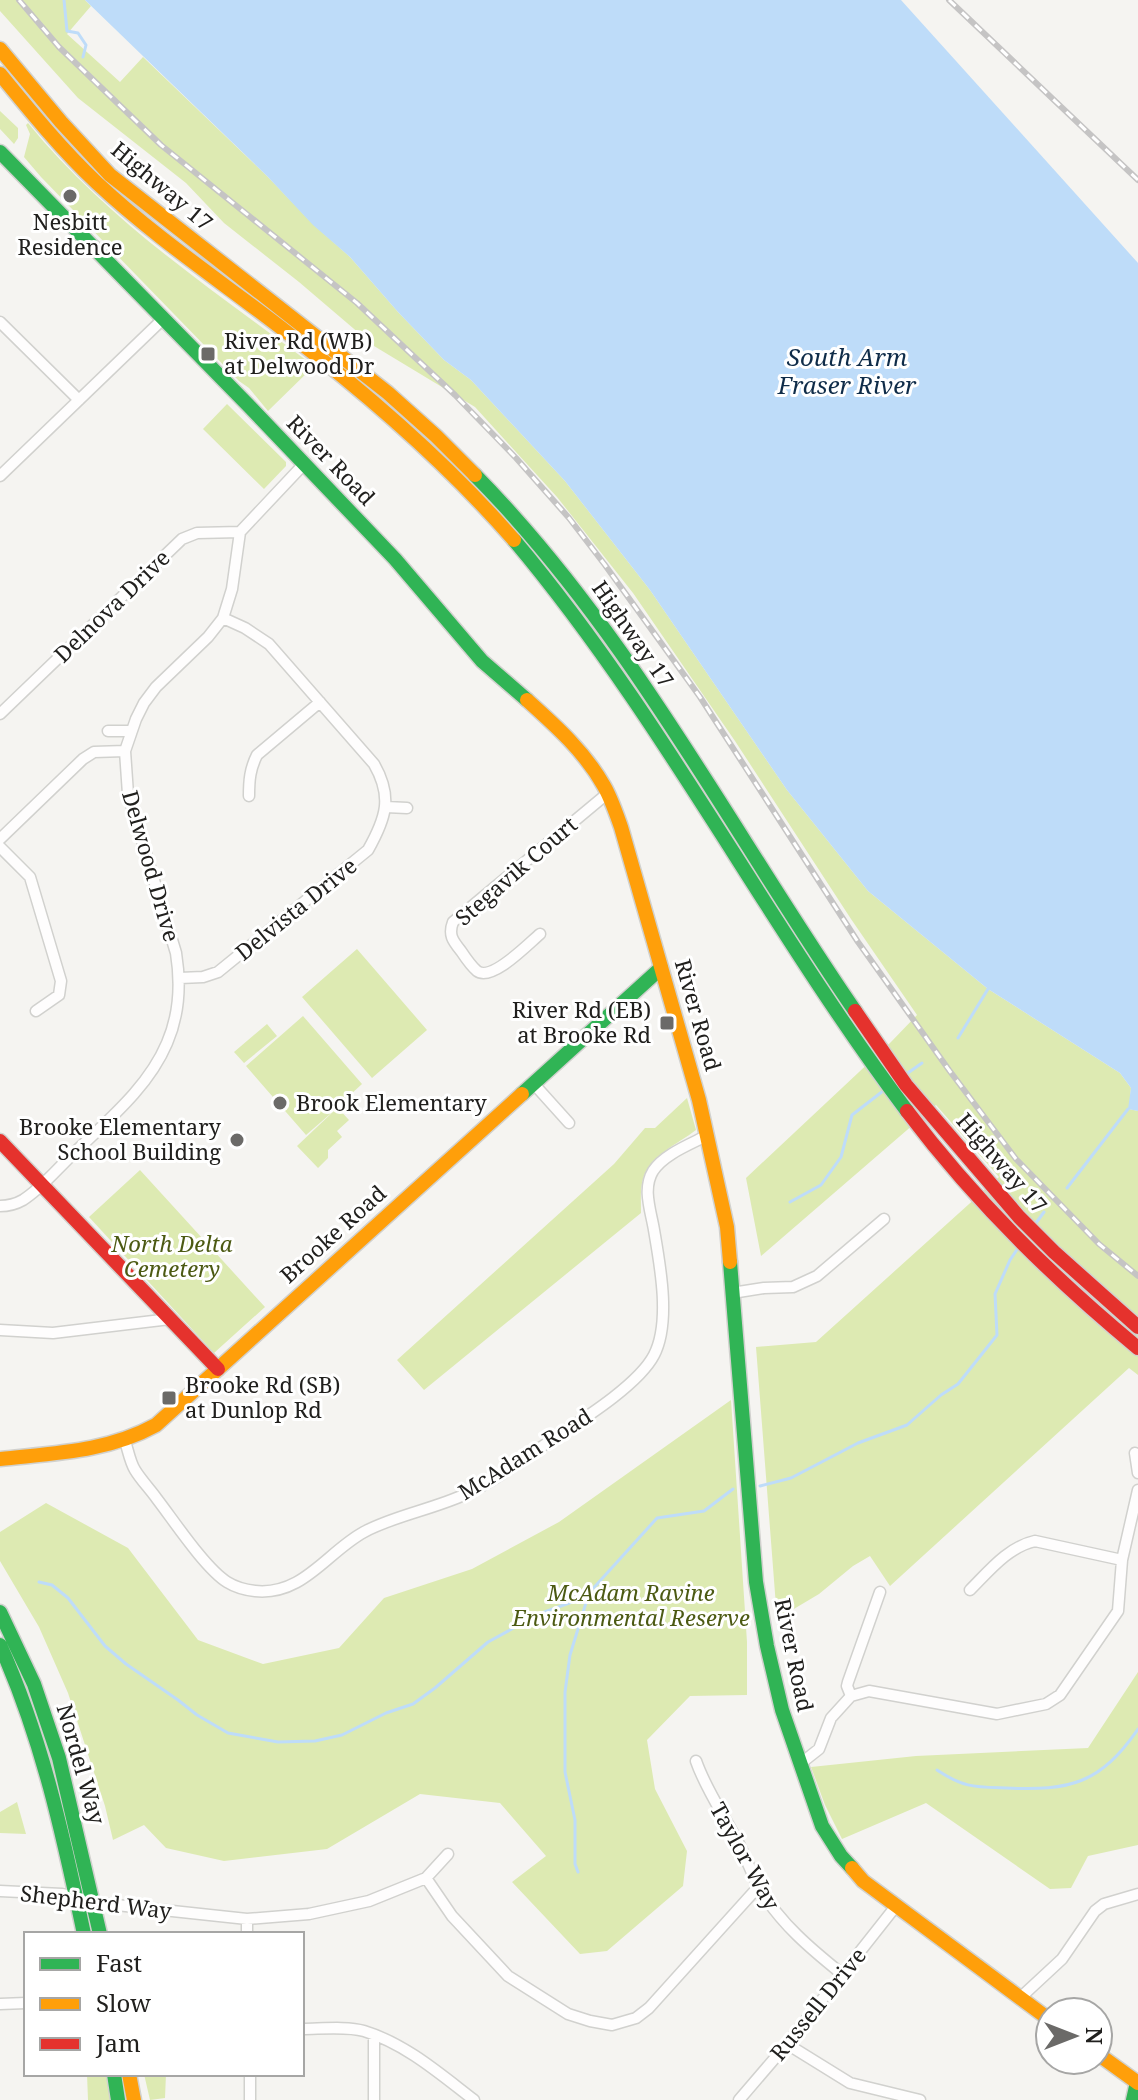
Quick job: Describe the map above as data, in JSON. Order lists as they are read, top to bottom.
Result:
{
  "streets": {
    "main road": [
      "Highway 17",
      "River Road",
      "Brooke Road",
      "Nordel Way"
    ],
    "street": [
      "Delnova Drive",
      "Delwood Drive",
      "Stegavik Court",
      "Delvista Drive",
      "McAdam Road",
      "Taylor Way",
      "Shepherd Way",
      "Russell Drive"
    ]
  },
  "crossings": [
    ["River Road", "Stegavik Court"],
    ["River Road", "Brooke Road"],
    ["River Road", "McAdam Road"],
    ["River Road", "Russell Drive"],
    ["Delnova Drive", "Delwood Drive"],
    ["Delwood Drive", "Delvista Drive"],
    ["Brooke Road", "McAdam Road"],
    ["Nordel Way", "Shepherd Way"],
    ["Taylor Way", "Russell Drive"]
  ],
  "water": ["South Arm Fraser River"],
  "parks": ["North Delta Cemetery", "McAdam Ravine Environmental Reserve"],
  "places": {
    "other": ["Nesbitt Residence", "Brook Elementary", "Brooke Elementary School Building"],
    "transit": ["River Rd (WB) at Delwood Dr", "River Rd (EB) at Brooke Rd", "Brooke Rd (SB) at Dunlop Rd"]
  },
  "legend": ["Fast", "Slow", "Jam"],
  "north": "right"
}
